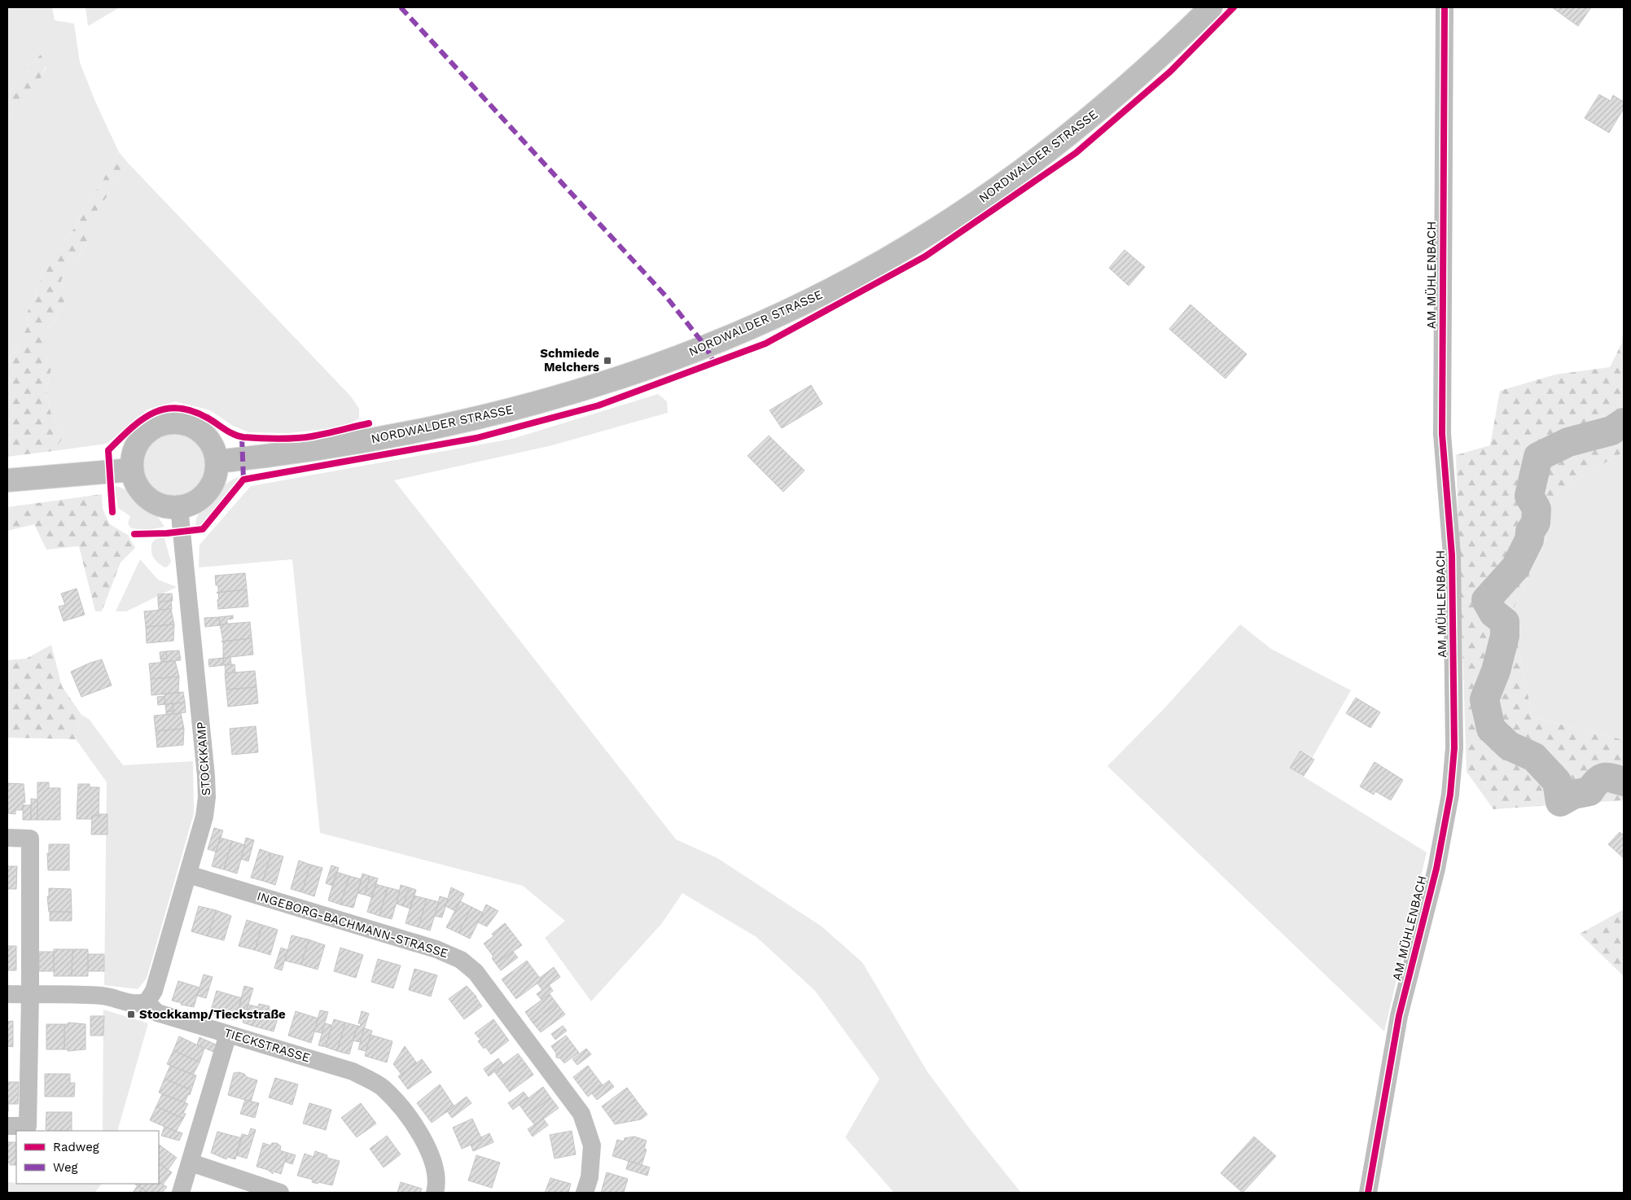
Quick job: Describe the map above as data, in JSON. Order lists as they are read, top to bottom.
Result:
{
  "streets": {
    "main road": ["NORDWALDER STRASSE"],
    "street": [
      "AM MÜHLENBACH",
      "STOCKKAMP",
      "INGEBORG-BACHMANN-STRASSE",
      "TIECKSTRASSE"
    ]
  },
  "crossings": [
    ["NORDWALDER STRASSE", "STOCKKAMP"],
    ["STOCKKAMP", "INGEBORG-BACHMANN-STRASSE"],
    ["STOCKKAMP", "TIECKSTRASSE"]
  ],
  "places": {
    "transit": ["Schmiede Melchers", "Stockkamp/Tieckstraße"]
  },
  "legend": ["Radweg", "Weg"]
}
